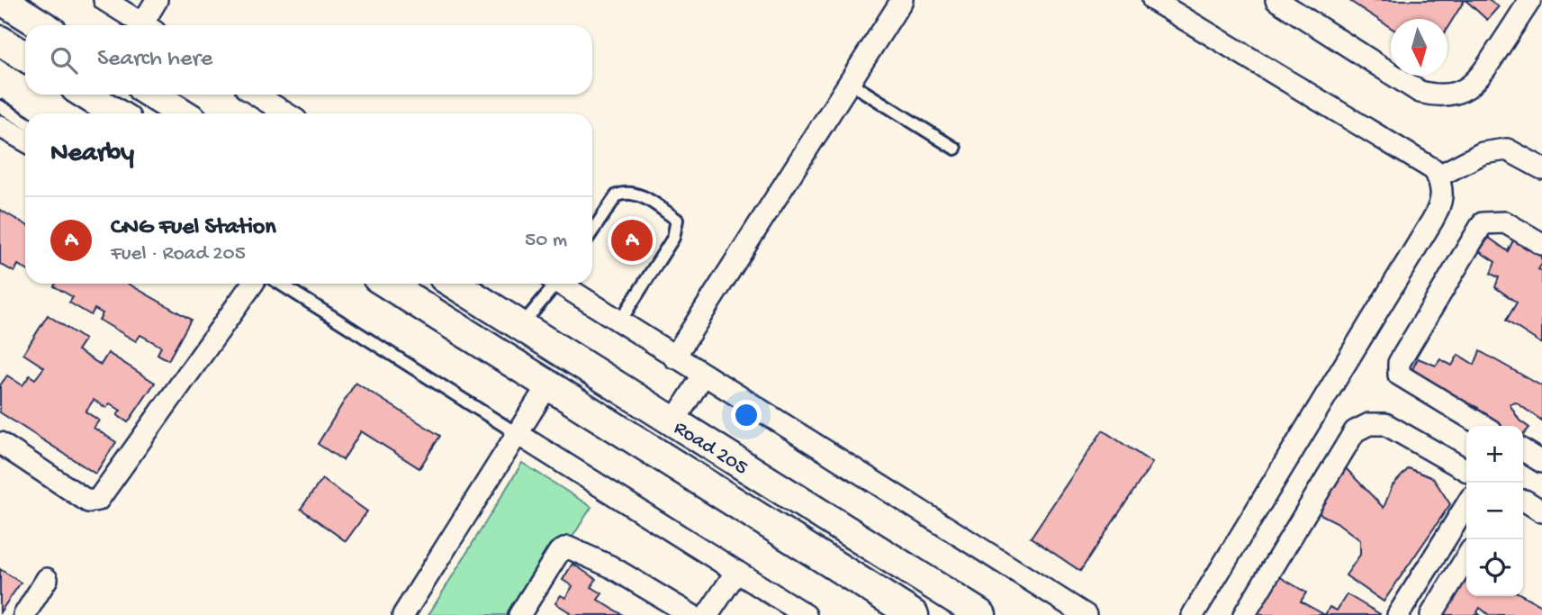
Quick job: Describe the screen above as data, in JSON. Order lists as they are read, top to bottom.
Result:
{
  "streets": {
    "main road": ["Road 205"]
  },
  "north": "bottom",
  "page": {
    "search": "Search here",
    "heading": "Nearby",
    "list": [
      {
        "mark": "A",
        "name": "CNG Fuel Station",
        "note": "Fuel · Road 205",
        "value": "50 m"
      }
    ],
    "pins": "A",
    "map_buttons": ["+", "−"]
  }
}
